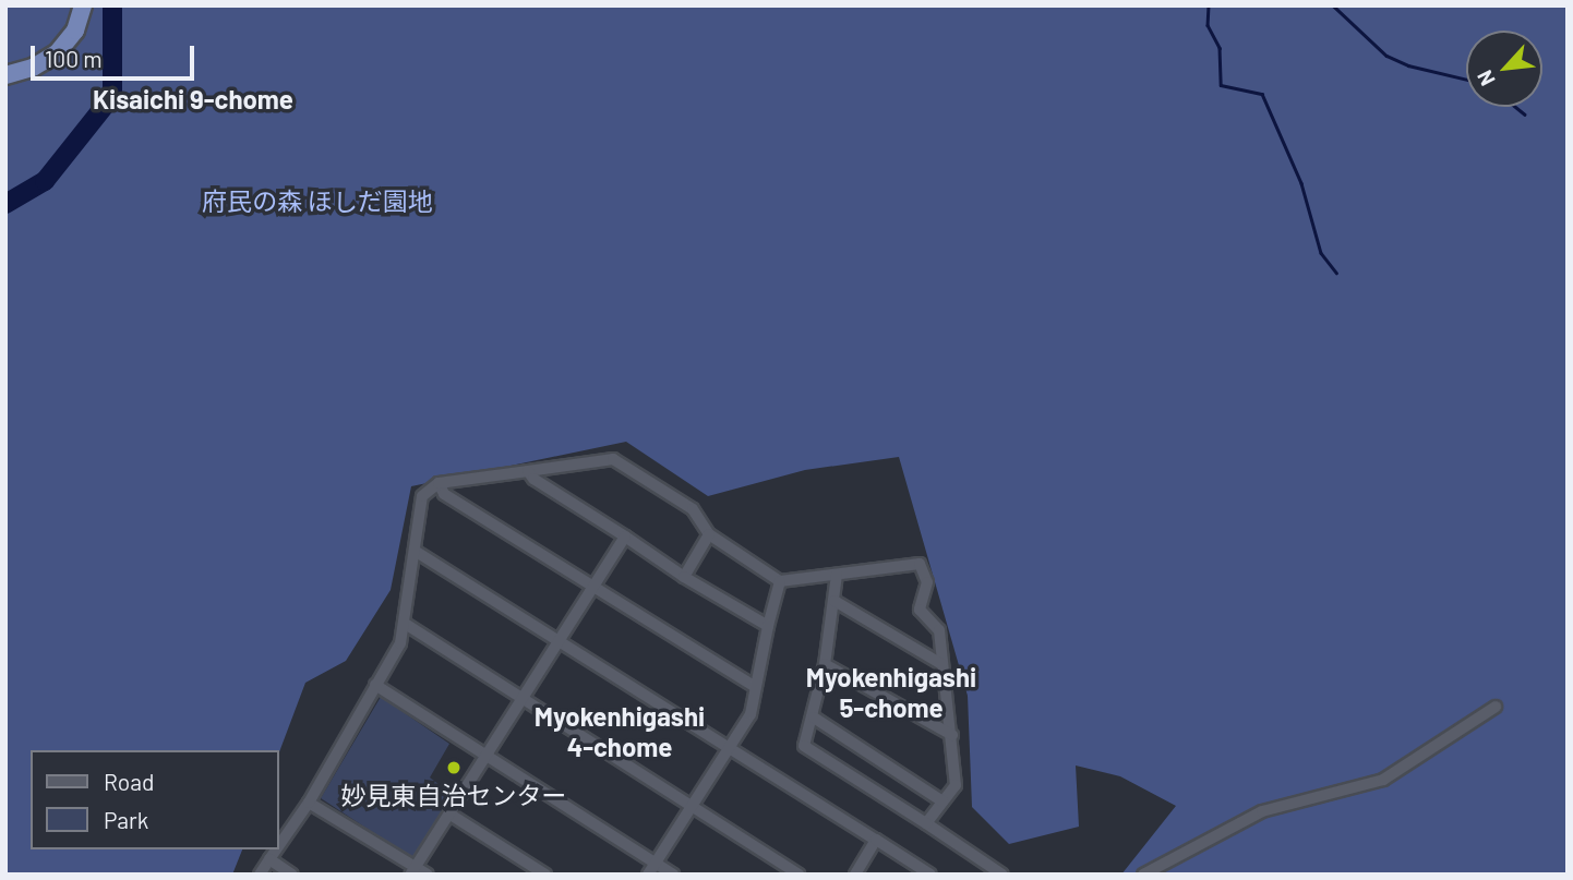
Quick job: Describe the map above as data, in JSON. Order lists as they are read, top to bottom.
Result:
{
  "districts": ["Kisaichi 9-chome", "Myokenhigashi 5-chome", "Myokenhigashi 4-chome"],
  "parks": ["府民の森 ほしだ園地"],
  "places": ["妙見東自治センター"],
  "legend": ["Road", "Park"],
  "scale_bar": "100 m",
  "north": "bottom left"
}
